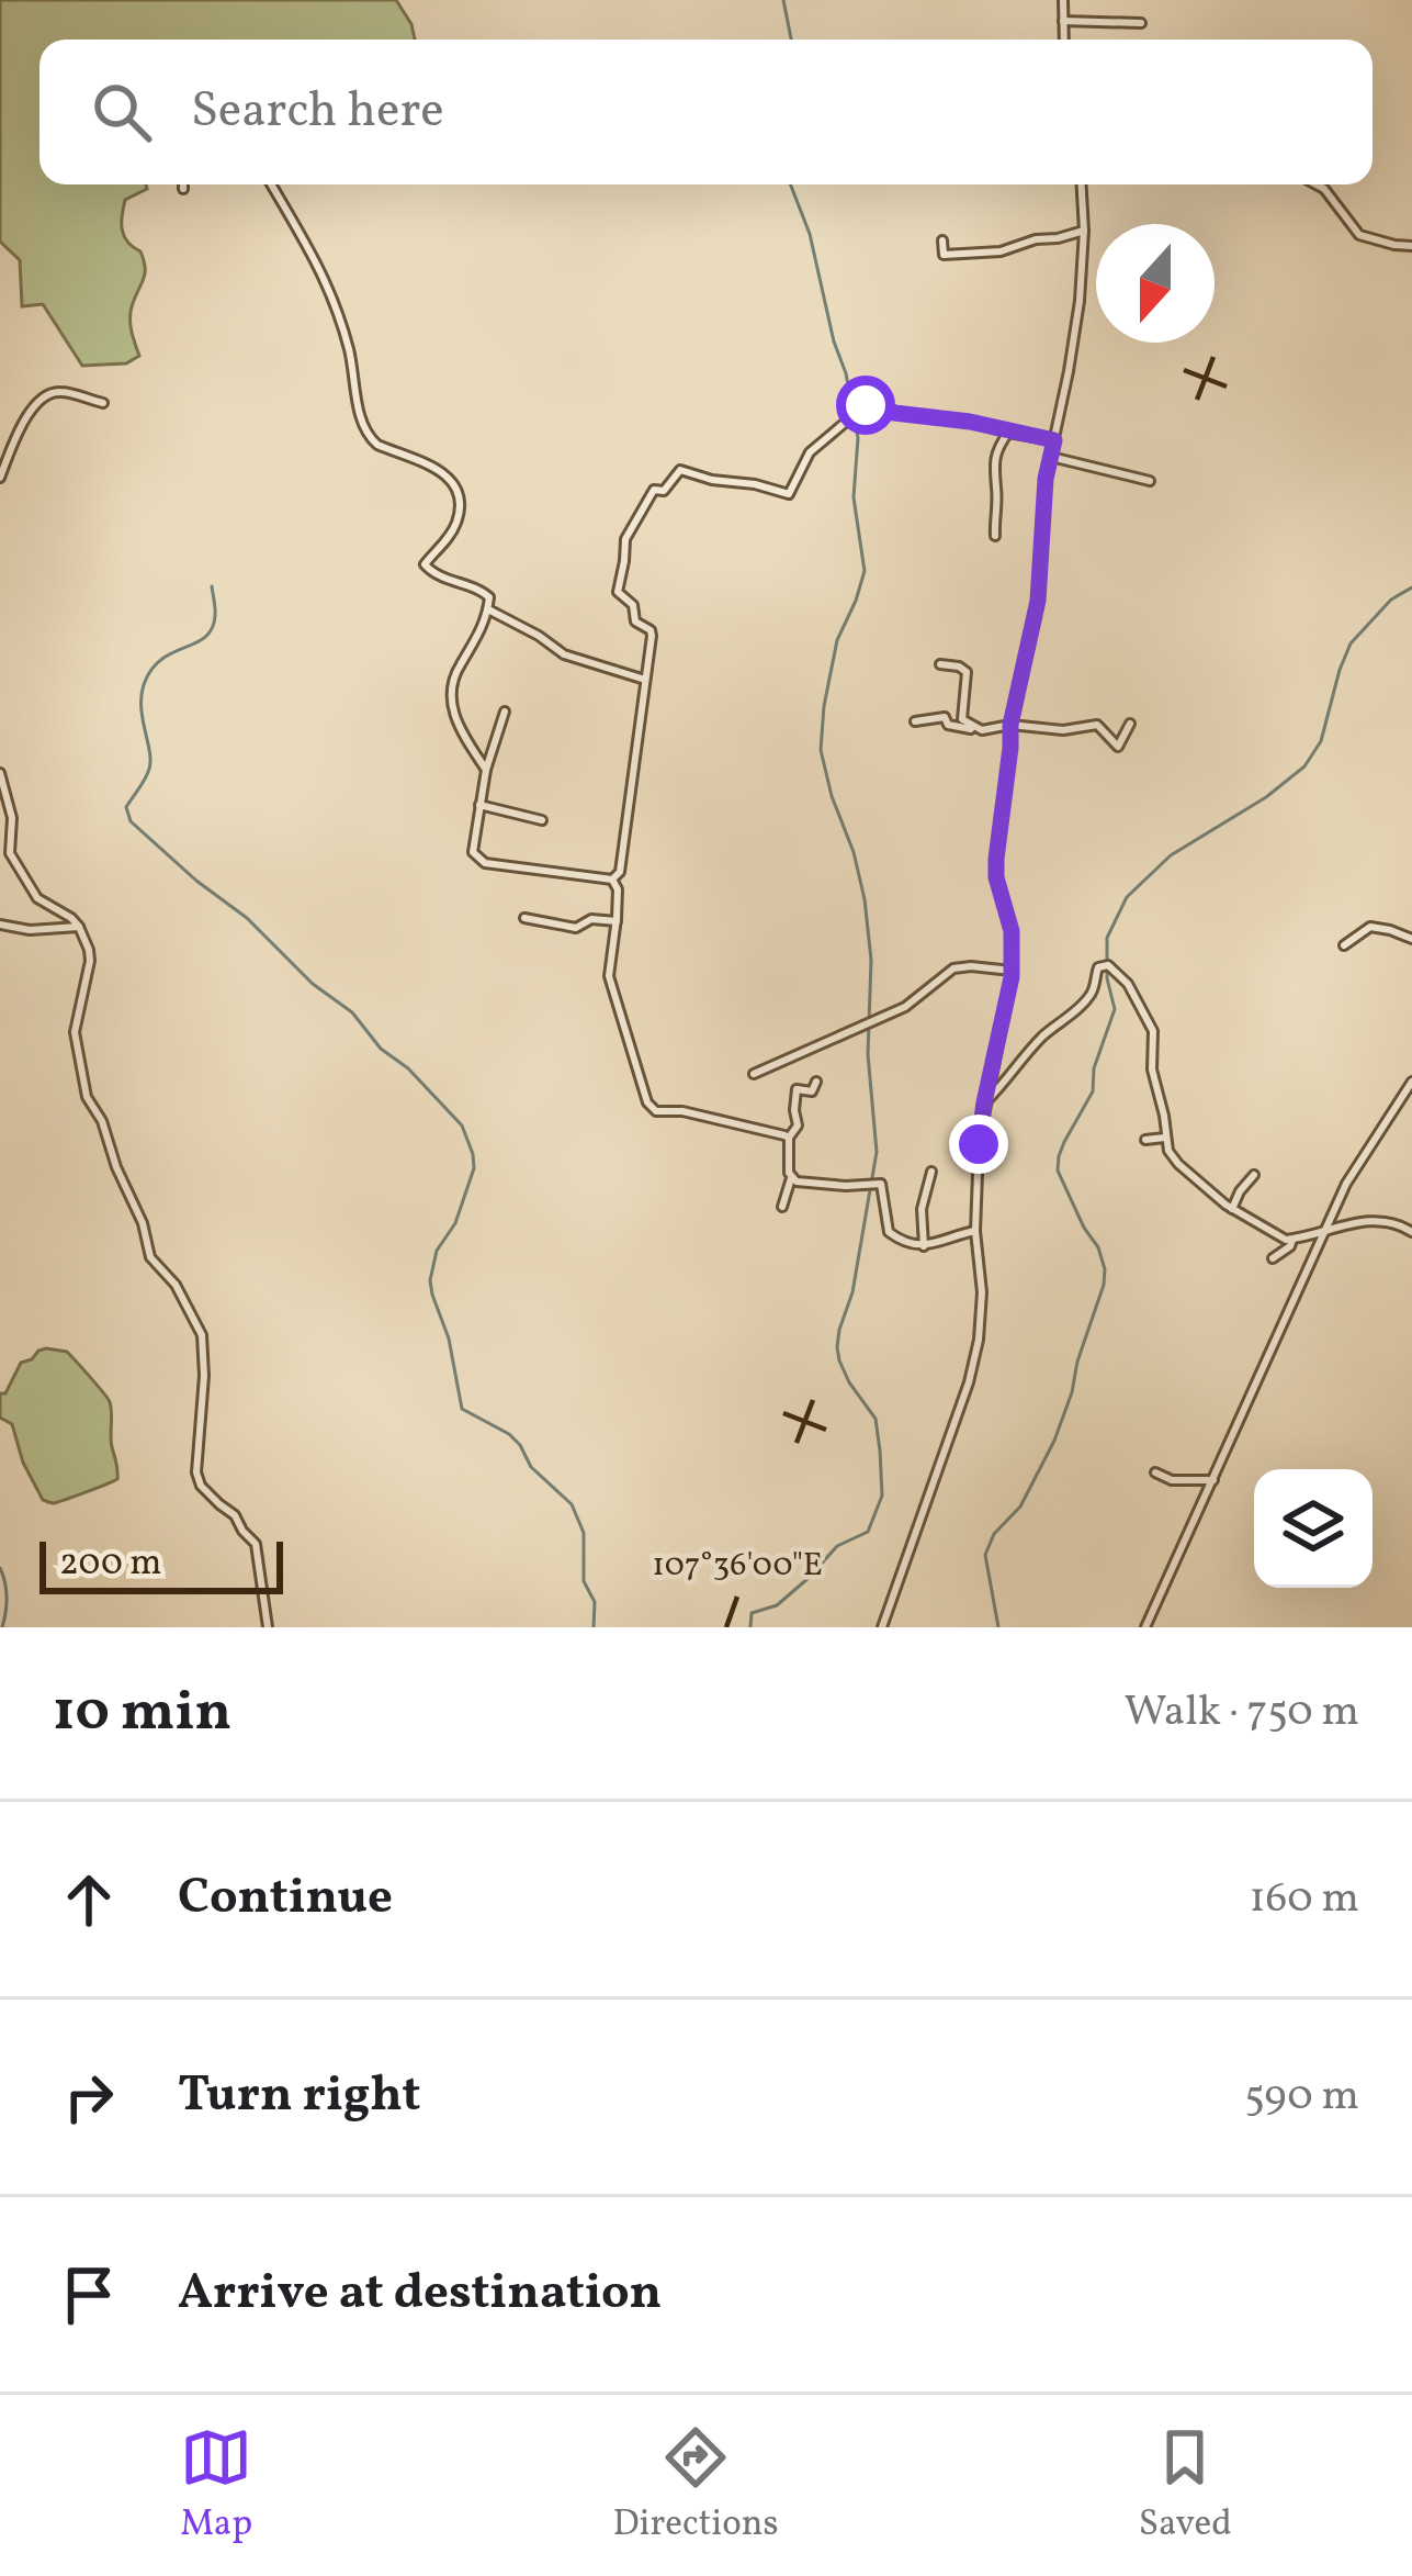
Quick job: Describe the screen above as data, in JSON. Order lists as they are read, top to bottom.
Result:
{
  "scale_bar": "200 m",
  "north": "bottom",
  "page": {
    "search": "Search here",
    "scale": "200 m",
    "heading": ["10 min", "Walk · 750 m"],
    "list": [
      ["Continue", "160 m"],
      ["Turn right", "590 m"],
      "Arrive at destination"
    ],
    "nav": ["Map", "Directions", "Saved"]
  },
  "coordinates": ["107°36'00\"E"]
}
